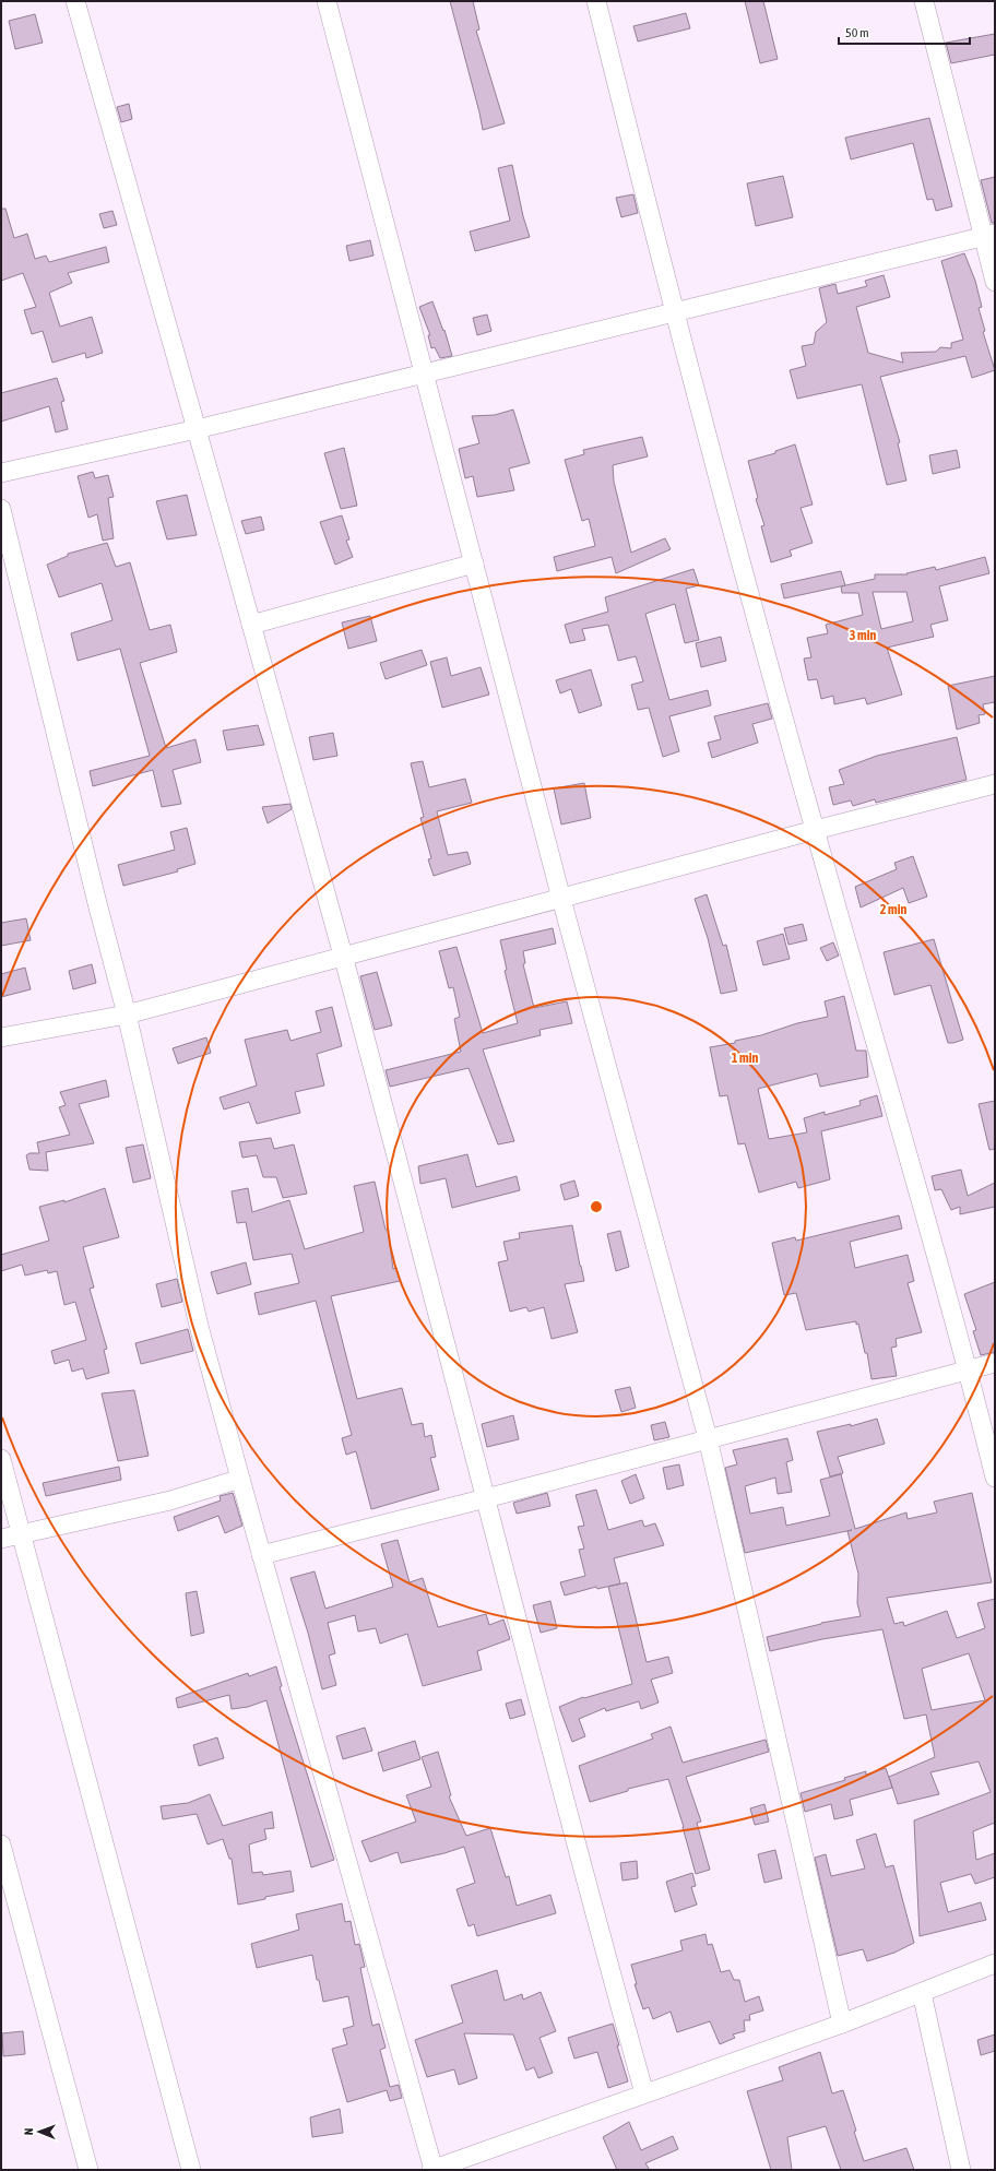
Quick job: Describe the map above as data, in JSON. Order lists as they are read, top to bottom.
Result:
{
  "scale_bar": "50 m",
  "north": "left",
  "rings": ["3 min", "2 min", "1 min"]
}
